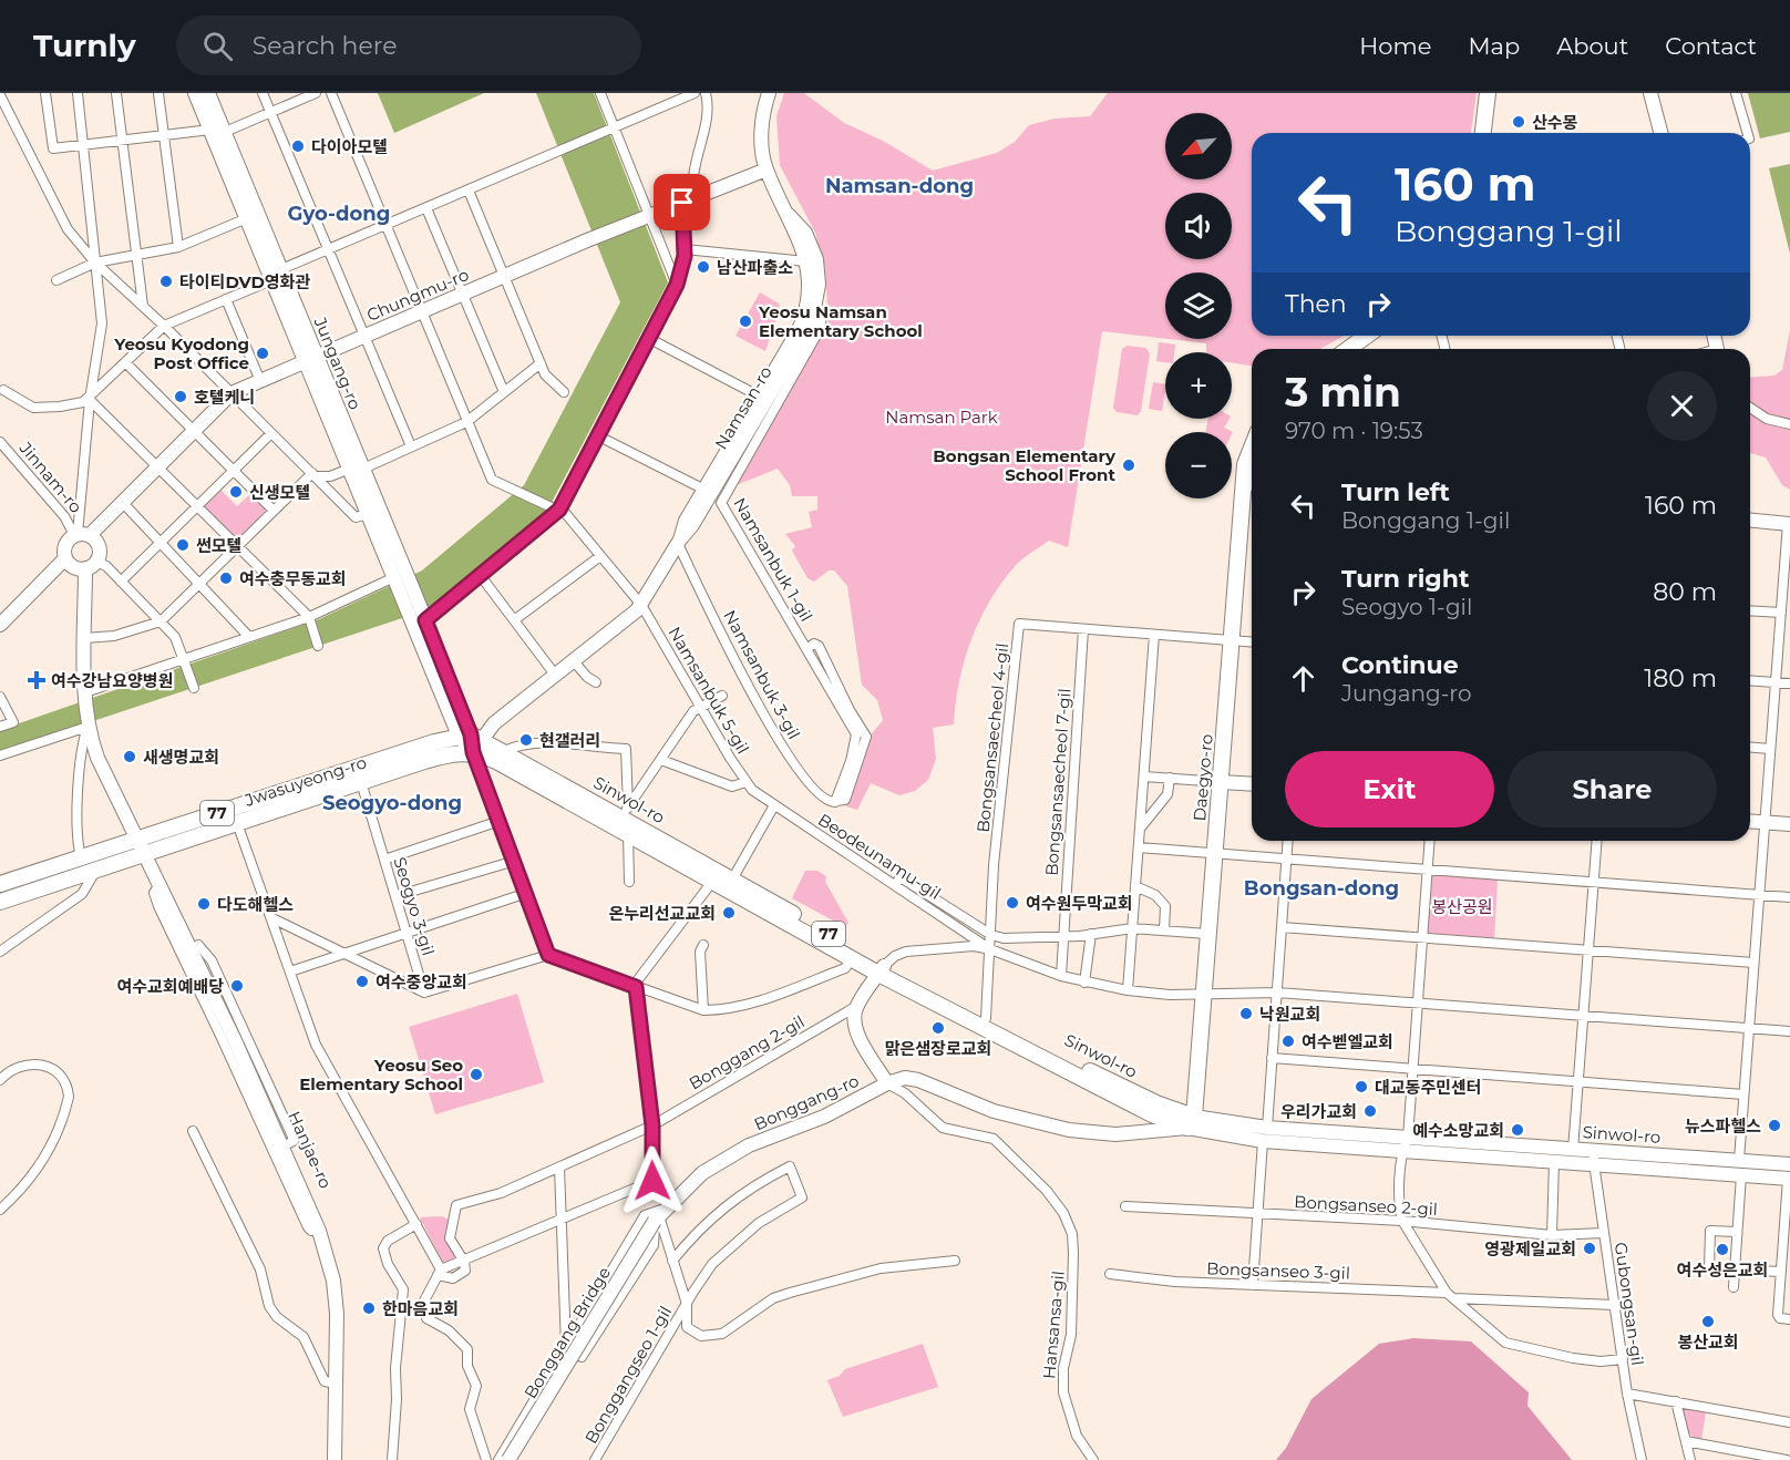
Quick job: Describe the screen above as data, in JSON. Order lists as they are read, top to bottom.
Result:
{
  "streets": {
    "main road": [
      "Daegyo-ro",
      "Jwasuyeong-ro",
      "Sinwol-ro",
      "77"
    ],
    "street": [
      "Chungmu-ro",
      "Namsan-ro",
      "Jinnam-ro",
      "Namsanbuk 1-gil",
      "Namsanbuk 3-gil",
      "Namsanbuk 5-gil",
      "Bongsansaecheol 4-gil",
      "Bongsansaecheol 7-gil",
      "Beodeunamu-gil",
      "Seogyo 3-gil",
      "Bonggang 2-gil",
      "Bonggang-ro",
      "Hanjae-ro",
      "Bongsanseo 2-gil",
      "Bongsanseo 3-gil",
      "Gubongsan-gil",
      "Hansansa-gil",
      "Bonggang Bridge",
      "Bonggangseo 1-gil"
    ]
  },
  "crossings": [
    ["Chungmu-ro", "Jinnam-ro"],
    ["Namsan-ro", "Namsanbuk 1-gil"],
    ["Namsan-ro", "Namsanbuk 3-gil"],
    ["Namsan-ro", "Namsanbuk 5-gil"],
    ["Namsan-ro", "Jwasuyeong-ro"],
    ["Namsan-ro", "Sinwol-ro"],
    ["Namsanbuk 1-gil", "Namsanbuk 3-gil"],
    ["Namsanbuk 5-gil", "Beodeunamu-gil"],
    ["Bongsansaecheol 4-gil", "Daegyo-ro"],
    ["Bongsansaecheol 4-gil", "Bongsansaecheol 7-gil"],
    ["Bongsansaecheol 4-gil", "Sinwol-ro"],
    ["Bongsansaecheol 4-gil", "Beodeunamu-gil"],
    ["Daegyo-ro", "Sinwol-ro"],
    ["Daegyo-ro", "Bonggang-ro"],
    ["Jwasuyeong-ro", "Sinwol-ro"],
    ["Jwasuyeong-ro", "Seogyo 3-gil"],
    ["Jwasuyeong-ro", "Hanjae-ro"],
    ["Sinwol-ro", "Bonggang-ro"],
    ["Sinwol-ro", "Gubongsan-gil"],
    ["Bonggang-ro", "Hansansa-gil"],
    ["Bonggang-ro", "Bonggang Bridge"],
    ["Bonggang-ro", "Bonggangseo 1-gil"],
    ["Bongsanseo 2-gil", "Gubongsan-gil"],
    ["Bongsanseo 3-gil", "Gubongsan-gil"],
    ["Bonggang Bridge", "Bonggangseo 1-gil"]
  ],
  "districts": [
    "Namsan-dong",
    "Gyo-dong",
    "Seogyo-dong",
    "Bongsan-dong"
  ],
  "parks": ["Namsan Park", "봉산공원"],
  "places": {
    "other": [
      "산수몽",
      "다이아모텔",
      "남산파출소",
      "타이티DVD영화관",
      "Yeosu Namsan Elementary School",
      "Yeosu Kyodong Post Office",
      "호텔케니",
      "Bongsan Elementary School Front",
      "신생모텔",
      "썬모텔",
      "여수충무동교회",
      "현갤러리",
      "새생명교회",
      "여수원두막교회",
      "다도해헬스",
      "온누리선교교회",
      "여수중앙교회",
      "여수교회예배당",
      "낙원교회",
      "맑은샘장로교회",
      "여수벧엘교회",
      "Yeosu Seo Elementary School",
      "대교동주민센터",
      "우리가교회",
      "뉴스파헬스",
      "예수소망교회",
      "영광제일교회",
      "여수성은교회",
      "한마음교회",
      "봉산교회"
    ],
    "health": ["여수강남요양병원"]
  },
  "north": "bottom left",
  "page": {
    "header": "Turnly",
    "search": "Search here",
    "nav": [
      "Home",
      "Map",
      "About",
      "Contact"
    ],
    "map_buttons": ["+", "−"],
    "turn": ["160 m", "Bonggang 1-gil"],
    "then": "Then",
    "heading": ["3 min", "970 m · 19:53"],
    "list": [
      {
        "name": "Turn left",
        "note": "Bonggang 1-gil",
        "value": "160 m"
      },
      {
        "name": "Turn right",
        "note": "Seogyo 1-gil",
        "value": "80 m"
      },
      {
        "name": "Continue",
        "note": "Jungang-ro",
        "value": "180 m"
      }
    ],
    "buttons": ["Exit", "Share"]
  }
}
